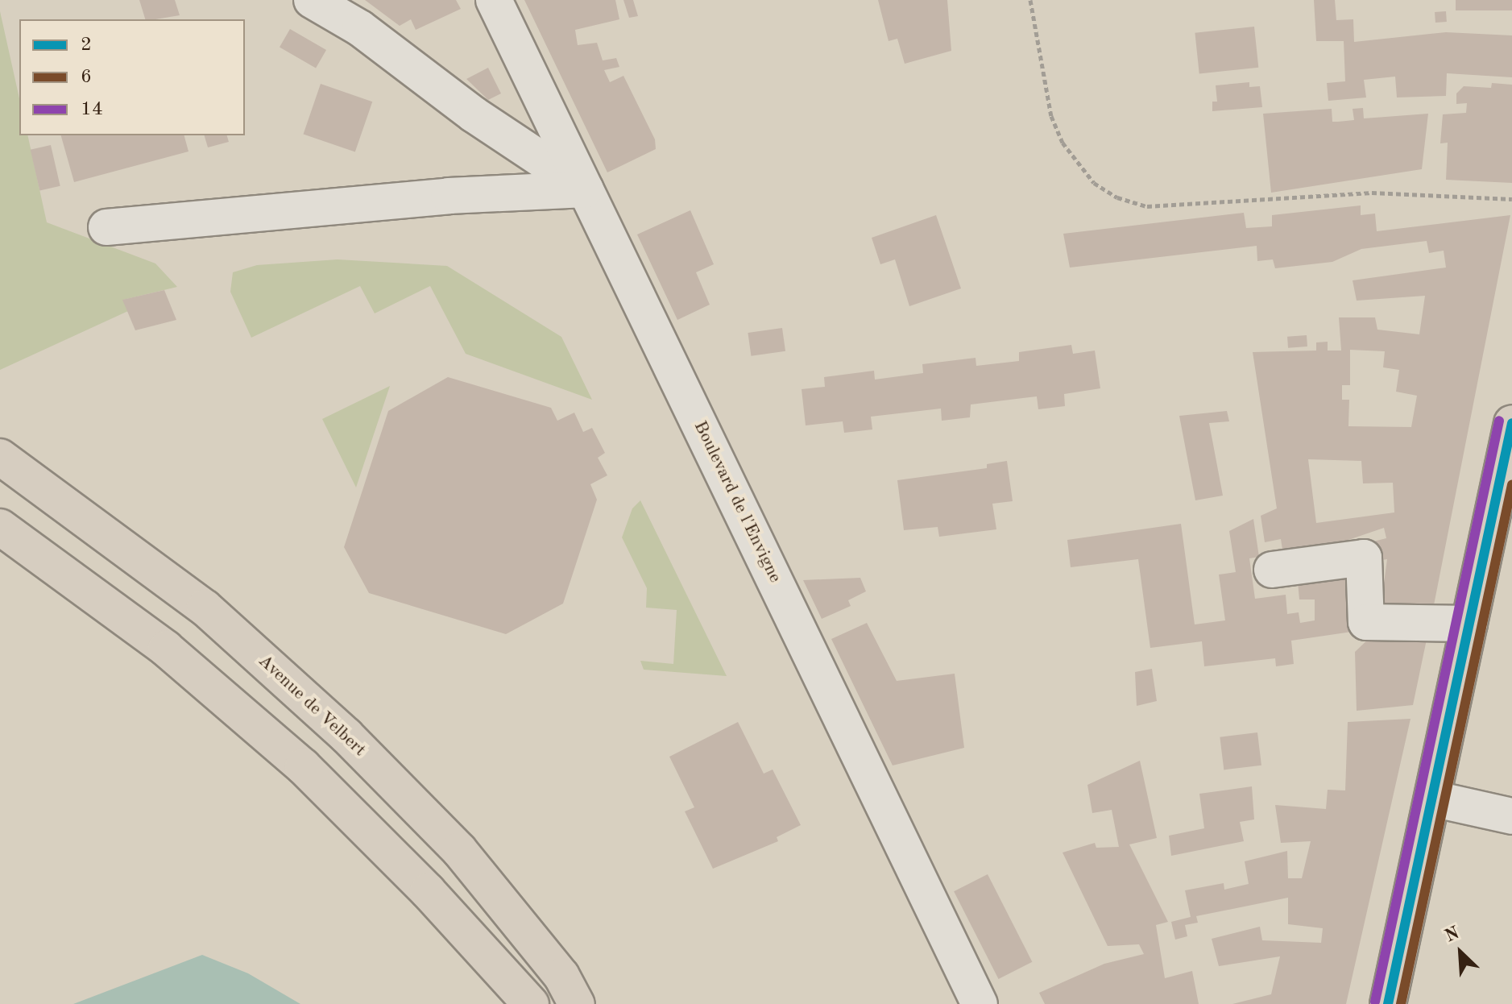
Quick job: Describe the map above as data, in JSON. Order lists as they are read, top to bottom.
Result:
{
  "streets": {
    "main road": ["Avenue de Velbert"],
    "street": ["Boulevard de l'Envigne"]
  },
  "lines": ["transit line 14", "transit line 2", "transit line 6"],
  "legend": ["2", "6", "14"],
  "north": "top left"
}
